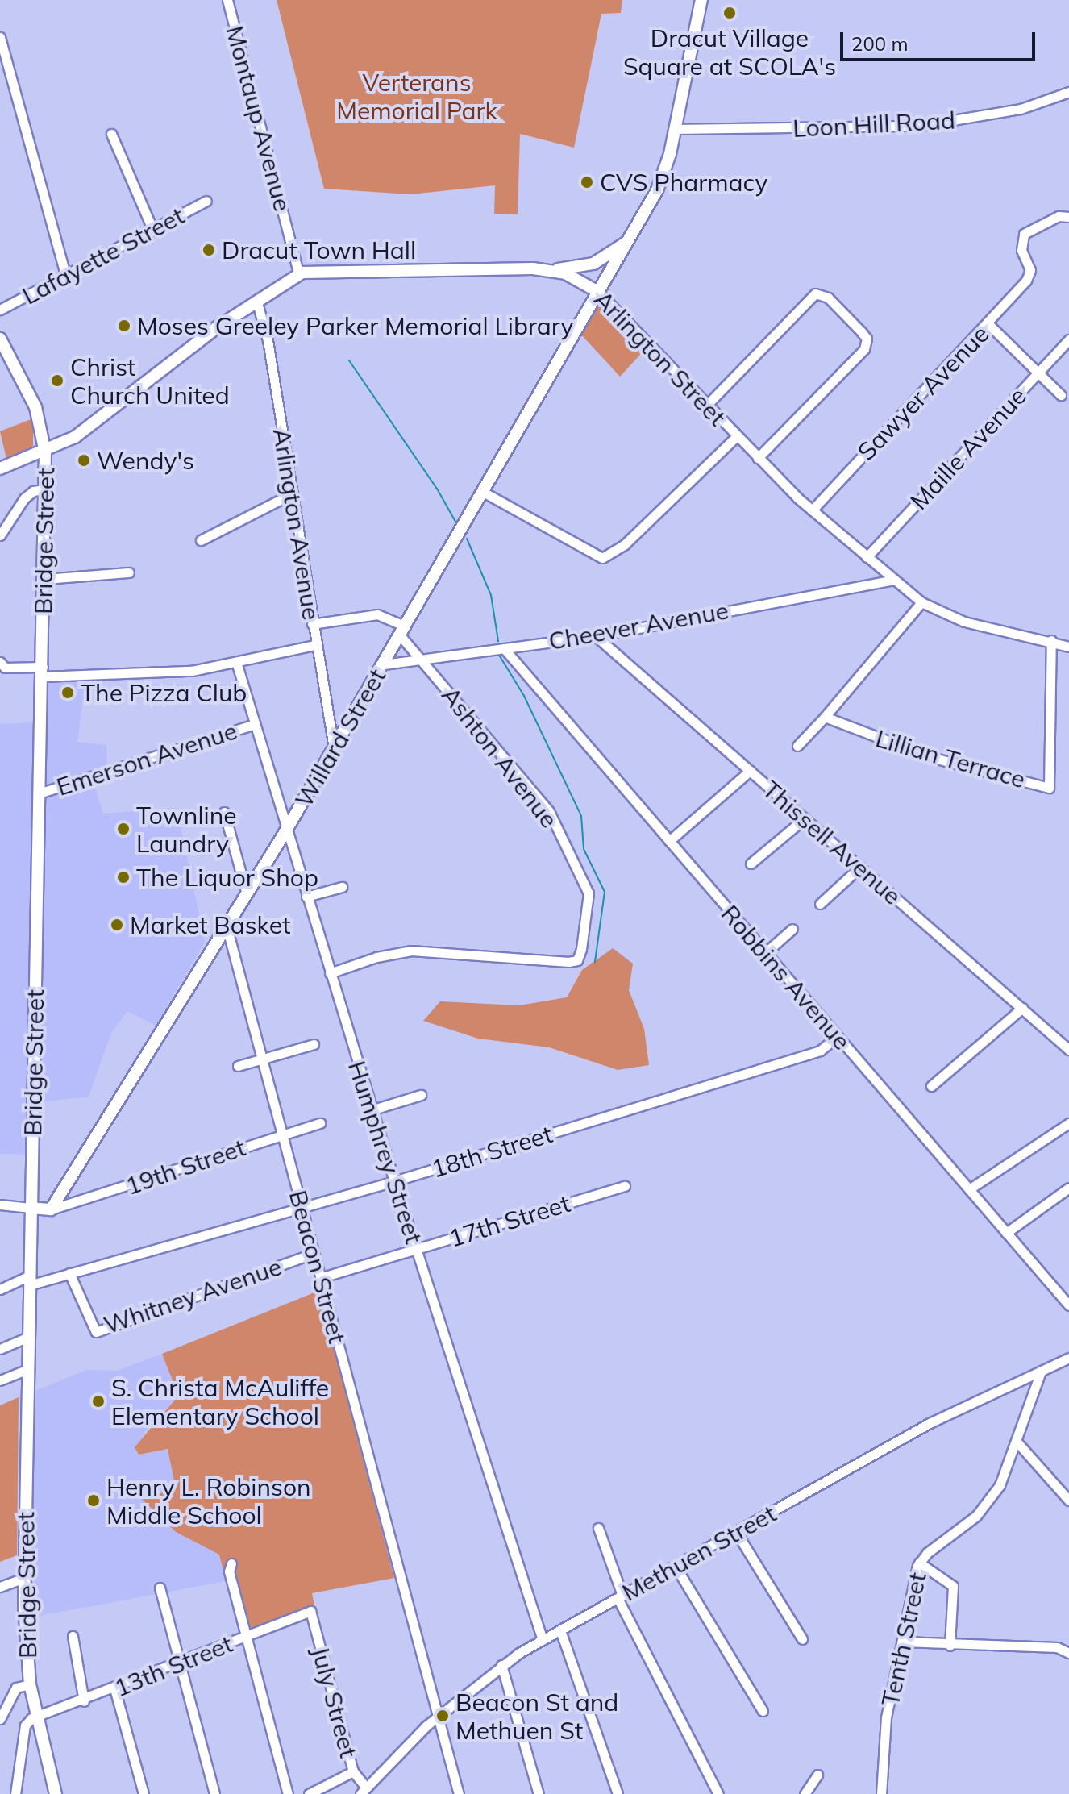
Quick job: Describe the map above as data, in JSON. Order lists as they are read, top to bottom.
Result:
{
  "streets": {
    "main road": ["Arlington Street", "Bridge Street", "Willard Street"],
    "street": [
      "Montaup Avenue",
      "Loon Hill Road",
      "Lafayette Street",
      "Sawyer Avenue",
      "Maille Avenue",
      "Arlington Avenue",
      "Cheever Avenue",
      "Ashton Avenue",
      "Emerson Avenue",
      "Lillian Terrace",
      "Thissell Avenue",
      "Robbins Avenue",
      "18th Street",
      "Humphrey Street",
      "19th Street",
      "17th Street",
      "Beacon Street",
      "Whitney Avenue",
      "Methuen Street",
      "Tenth Street",
      "13th Street",
      "July Street"
    ]
  },
  "crossings": [
    ["Montaup Avenue", "Arlington Street"],
    ["Loon Hill Road", "Willard Street"],
    ["Arlington Street", "Sawyer Avenue"],
    ["Arlington Street", "Maille Avenue"],
    ["Arlington Street", "Arlington Avenue"],
    ["Arlington Street", "Bridge Street"],
    ["Arlington Street", "Cheever Avenue"],
    ["Arlington Street", "Willard Street"],
    ["Arlington Street", "Lillian Terrace"],
    ["Arlington Avenue", "Willard Street"],
    ["Bridge Street", "Emerson Avenue"],
    ["Bridge Street", "18th Street"],
    ["Bridge Street", "13th Street"],
    ["Cheever Avenue", "Willard Street"],
    ["Cheever Avenue", "Ashton Avenue"],
    ["Cheever Avenue", "Thissell Avenue"],
    ["Cheever Avenue", "Robbins Avenue"],
    ["Willard Street", "Ashton Avenue"],
    ["Willard Street", "Humphrey Street"],
    ["Willard Street", "19th Street"],
    ["Willard Street", "Beacon Street"],
    ["Ashton Avenue", "Humphrey Street"],
    ["Emerson Avenue", "Humphrey Street"],
    ["Robbins Avenue", "18th Street"],
    ["18th Street", "Humphrey Street"],
    ["18th Street", "Beacon Street"],
    ["18th Street", "Whitney Avenue"],
    ["Humphrey Street", "17th Street"],
    ["Humphrey Street", "Methuen Street"],
    ["19th Street", "Beacon Street"],
    ["17th Street", "Beacon Street"],
    ["Beacon Street", "Whitney Avenue"],
    ["Beacon Street", "Methuen Street"],
    ["Methuen Street", "Tenth Street"],
    ["Methuen Street", "July Street"],
    ["13th Street", "July Street"]
  ],
  "parks": ["Verterans Memorial Park"],
  "places": [
    "Dracut Village Square at SCOLA's",
    "CVS Pharmacy",
    "Dracut Town Hall",
    "Moses Greeley Parker Memorial Library",
    "Christ Church United",
    "Wendy's",
    "The Pizza Club",
    "Townline Laundry",
    "The Liquor Shop",
    "Market Basket",
    "S. Christa McAuliffe Elementary School",
    "Henry L. Robinson Middle School",
    "Beacon St and Methuen St"
  ],
  "scale_bar": "200 m"
}
